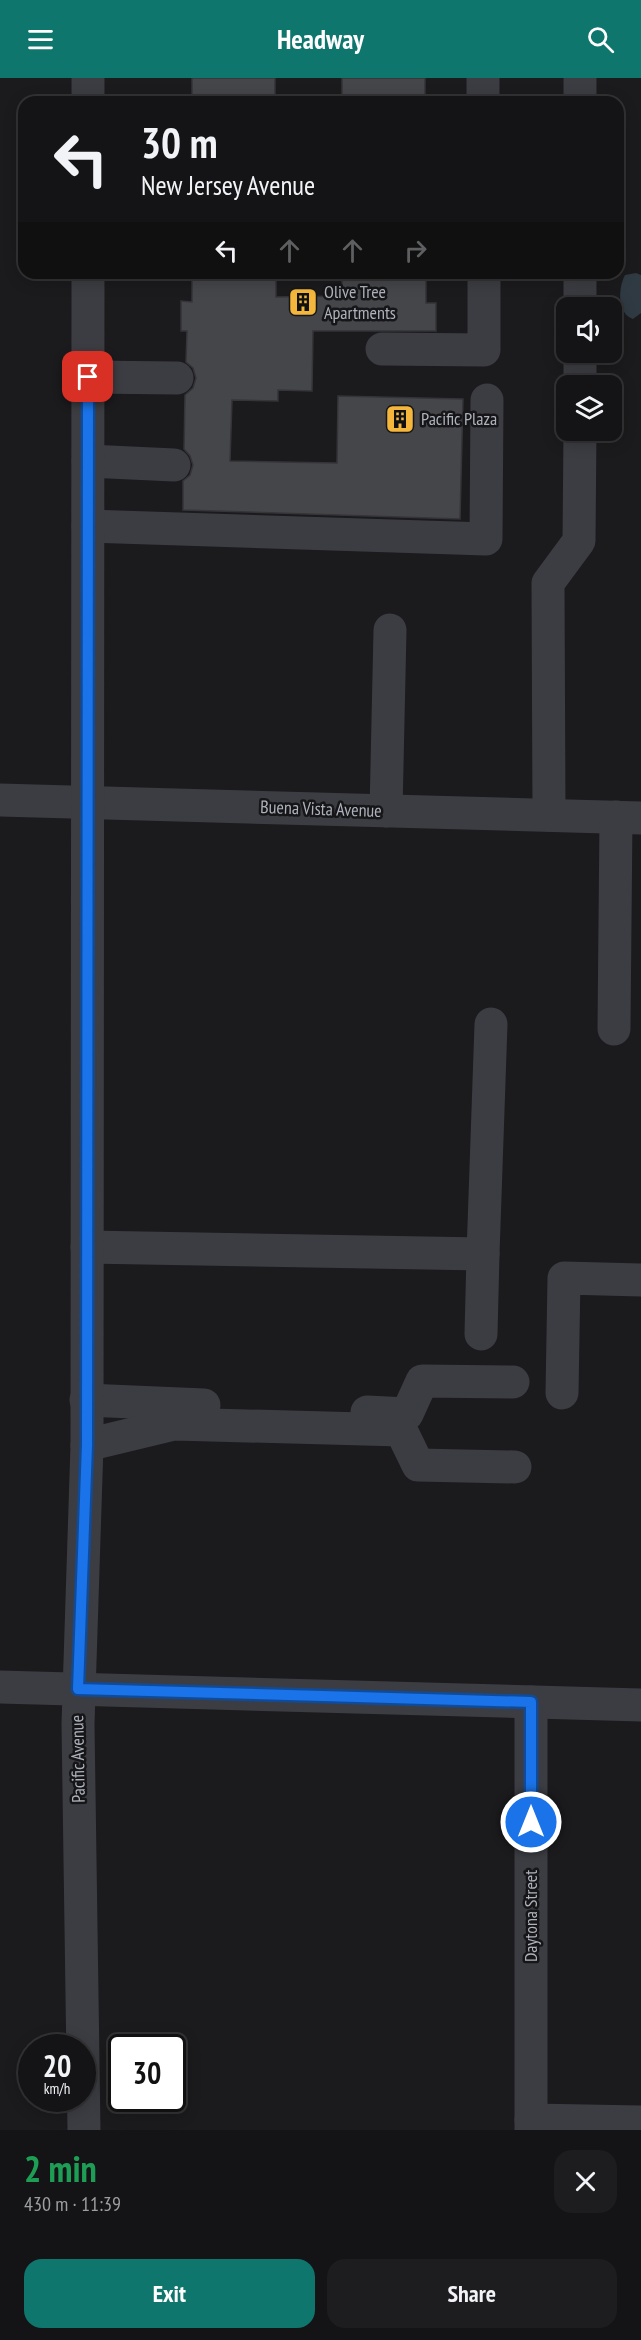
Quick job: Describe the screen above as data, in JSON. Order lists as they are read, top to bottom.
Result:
{
  "streets": {
    "street": ["Buena Vista Avenue", "Pacific Avenue", "Daytona Street"]
  },
  "crossings": [
    ["Buena Vista Avenue", "Pacific Avenue"]
  ],
  "places": {
    "building": ["Olive Tree Apartments", "Pacific Plaza"]
  },
  "page": {
    "header": "Headway",
    "turn": ["30 m", "New Jersey Avenue"],
    "speed": "20 km/h",
    "limit": "30",
    "heading": ["2 min", "430 m · 11:39"],
    "buttons": ["Exit", "Share"]
  }
}
